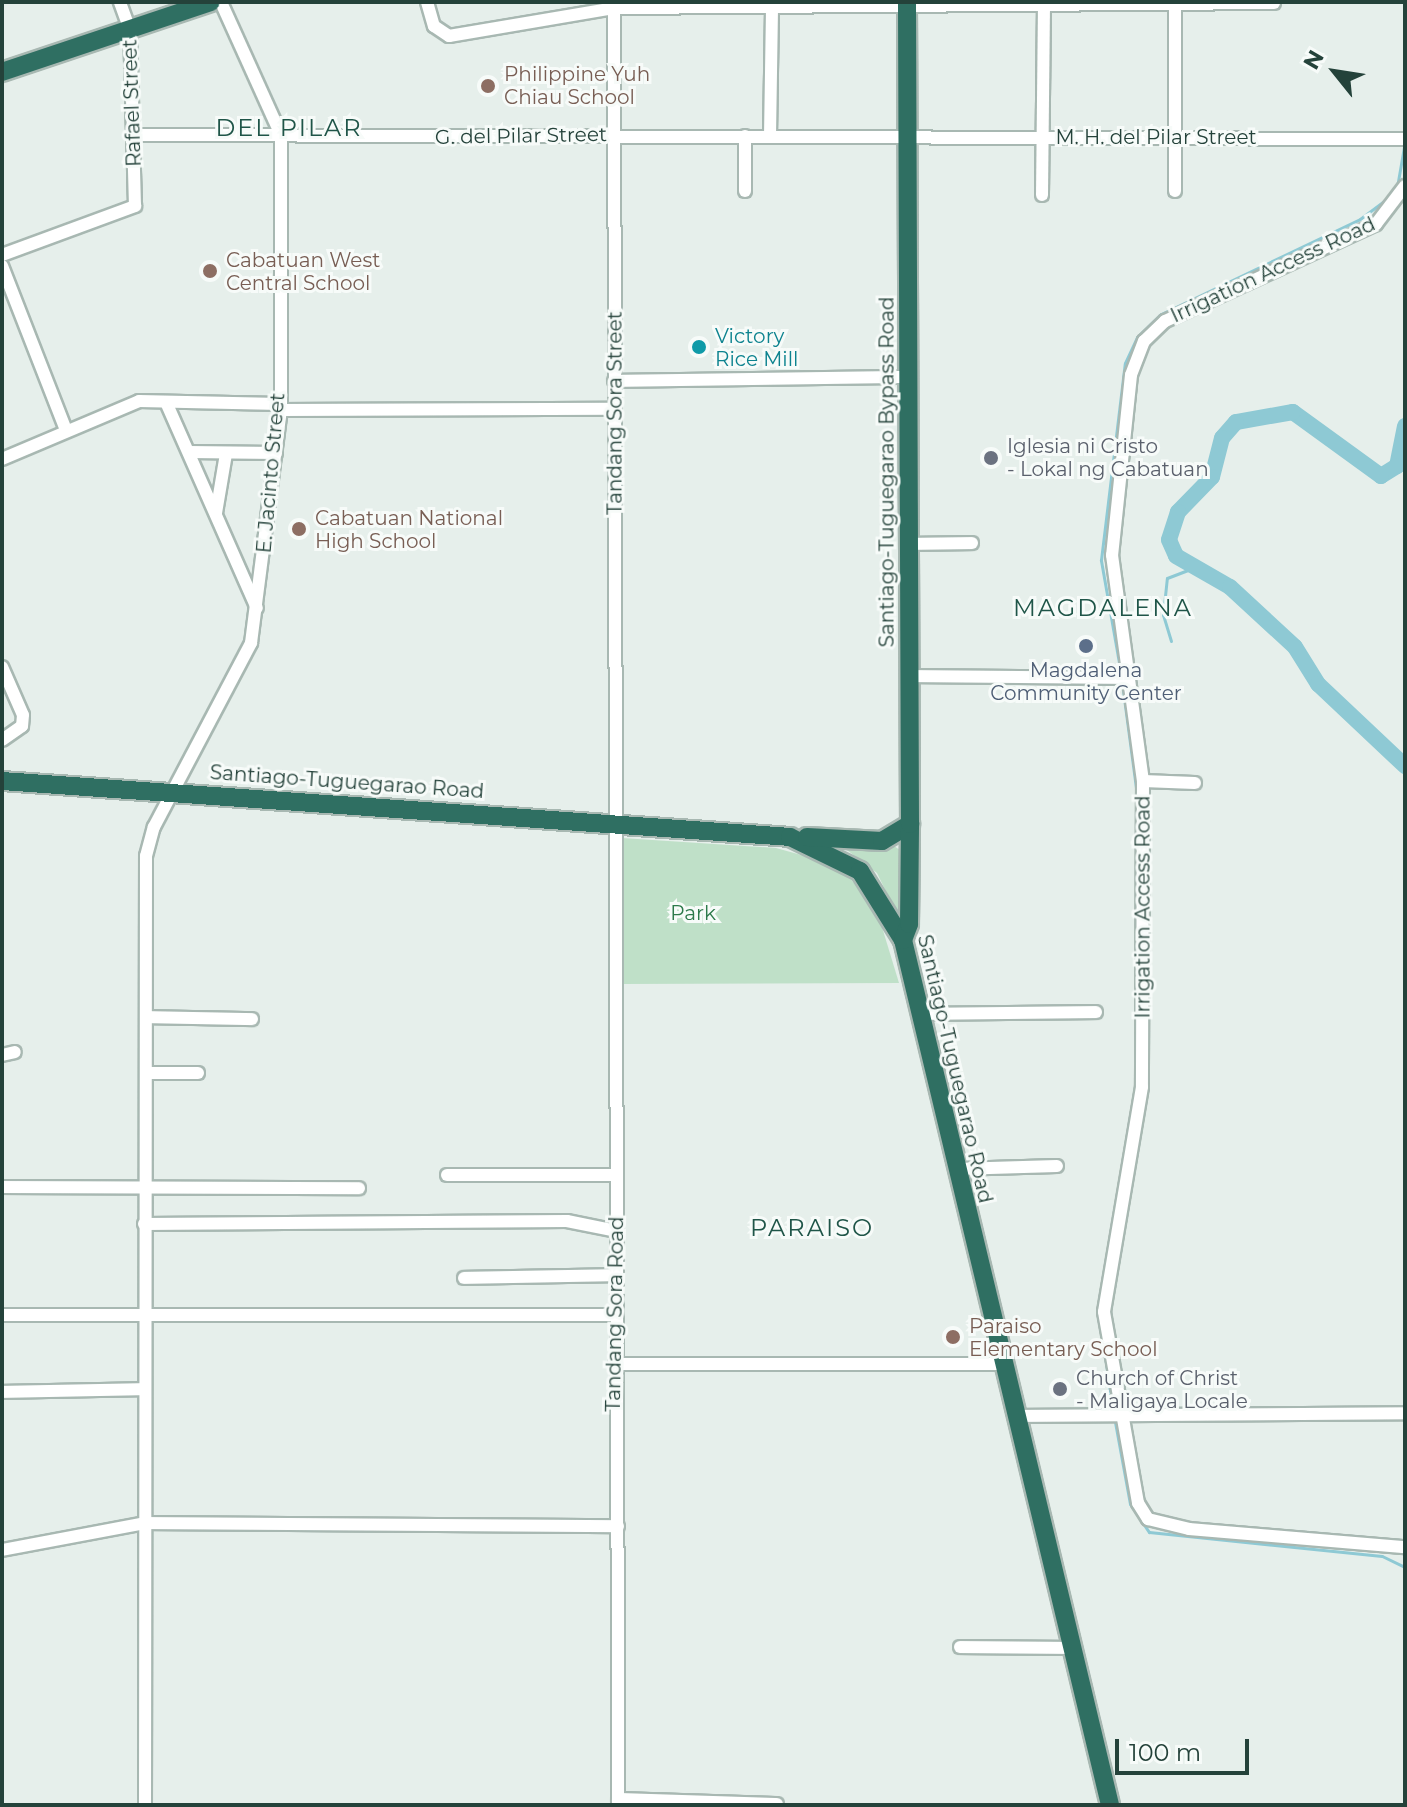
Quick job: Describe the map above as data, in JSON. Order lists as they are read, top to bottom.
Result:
{
  "streets": {
    "highway": ["Santiago-Tuguegarao Bypass Road", "Santiago-Tuguegarao Road"],
    "street": [
      "Rafael Street",
      "G. del Pilar Street",
      "M. H. del Pilar Street",
      "Irrigation Access Road",
      "Tandang Sora Street",
      "E. Jacinto Street",
      "Tandang Sora Road"
    ]
  },
  "crossings": [
    ["Rafael Street", "G. del Pilar Street"],
    ["G. del Pilar Street", "M. H. del Pilar Street"],
    ["G. del Pilar Street", "Tandang Sora Street"],
    ["G. del Pilar Street", "Santiago-Tuguegarao Bypass Road"],
    ["G. del Pilar Street", "E. Jacinto Street"],
    ["M. H. del Pilar Street", "Santiago-Tuguegarao Bypass Road"],
    ["Tandang Sora Street", "Santiago-Tuguegarao Road"],
    ["Tandang Sora Street", "Tandang Sora Road"],
    ["Santiago-Tuguegarao Bypass Road", "Santiago-Tuguegarao Road"],
    ["E. Jacinto Street", "Santiago-Tuguegarao Road"],
    ["Santiago-Tuguegarao Road", "Tandang Sora Road"]
  ],
  "districts": ["DEL PILAR", "MAGDALENA", "PARAISO"],
  "parks": ["Park"],
  "places": [
    "Philippine Yuh Chiau School",
    "Cabatuan West Central School",
    "Victory Rice Mill",
    "Iglesia ni Cristo - Lokal ng Cabatuan",
    "Cabatuan National High School",
    "Magdalena Community Center",
    "Paraiso Elementary School",
    "Church of Christ - Maligaya Locale"
  ],
  "scale_bar": "100 m",
  "north": "top left"
}
